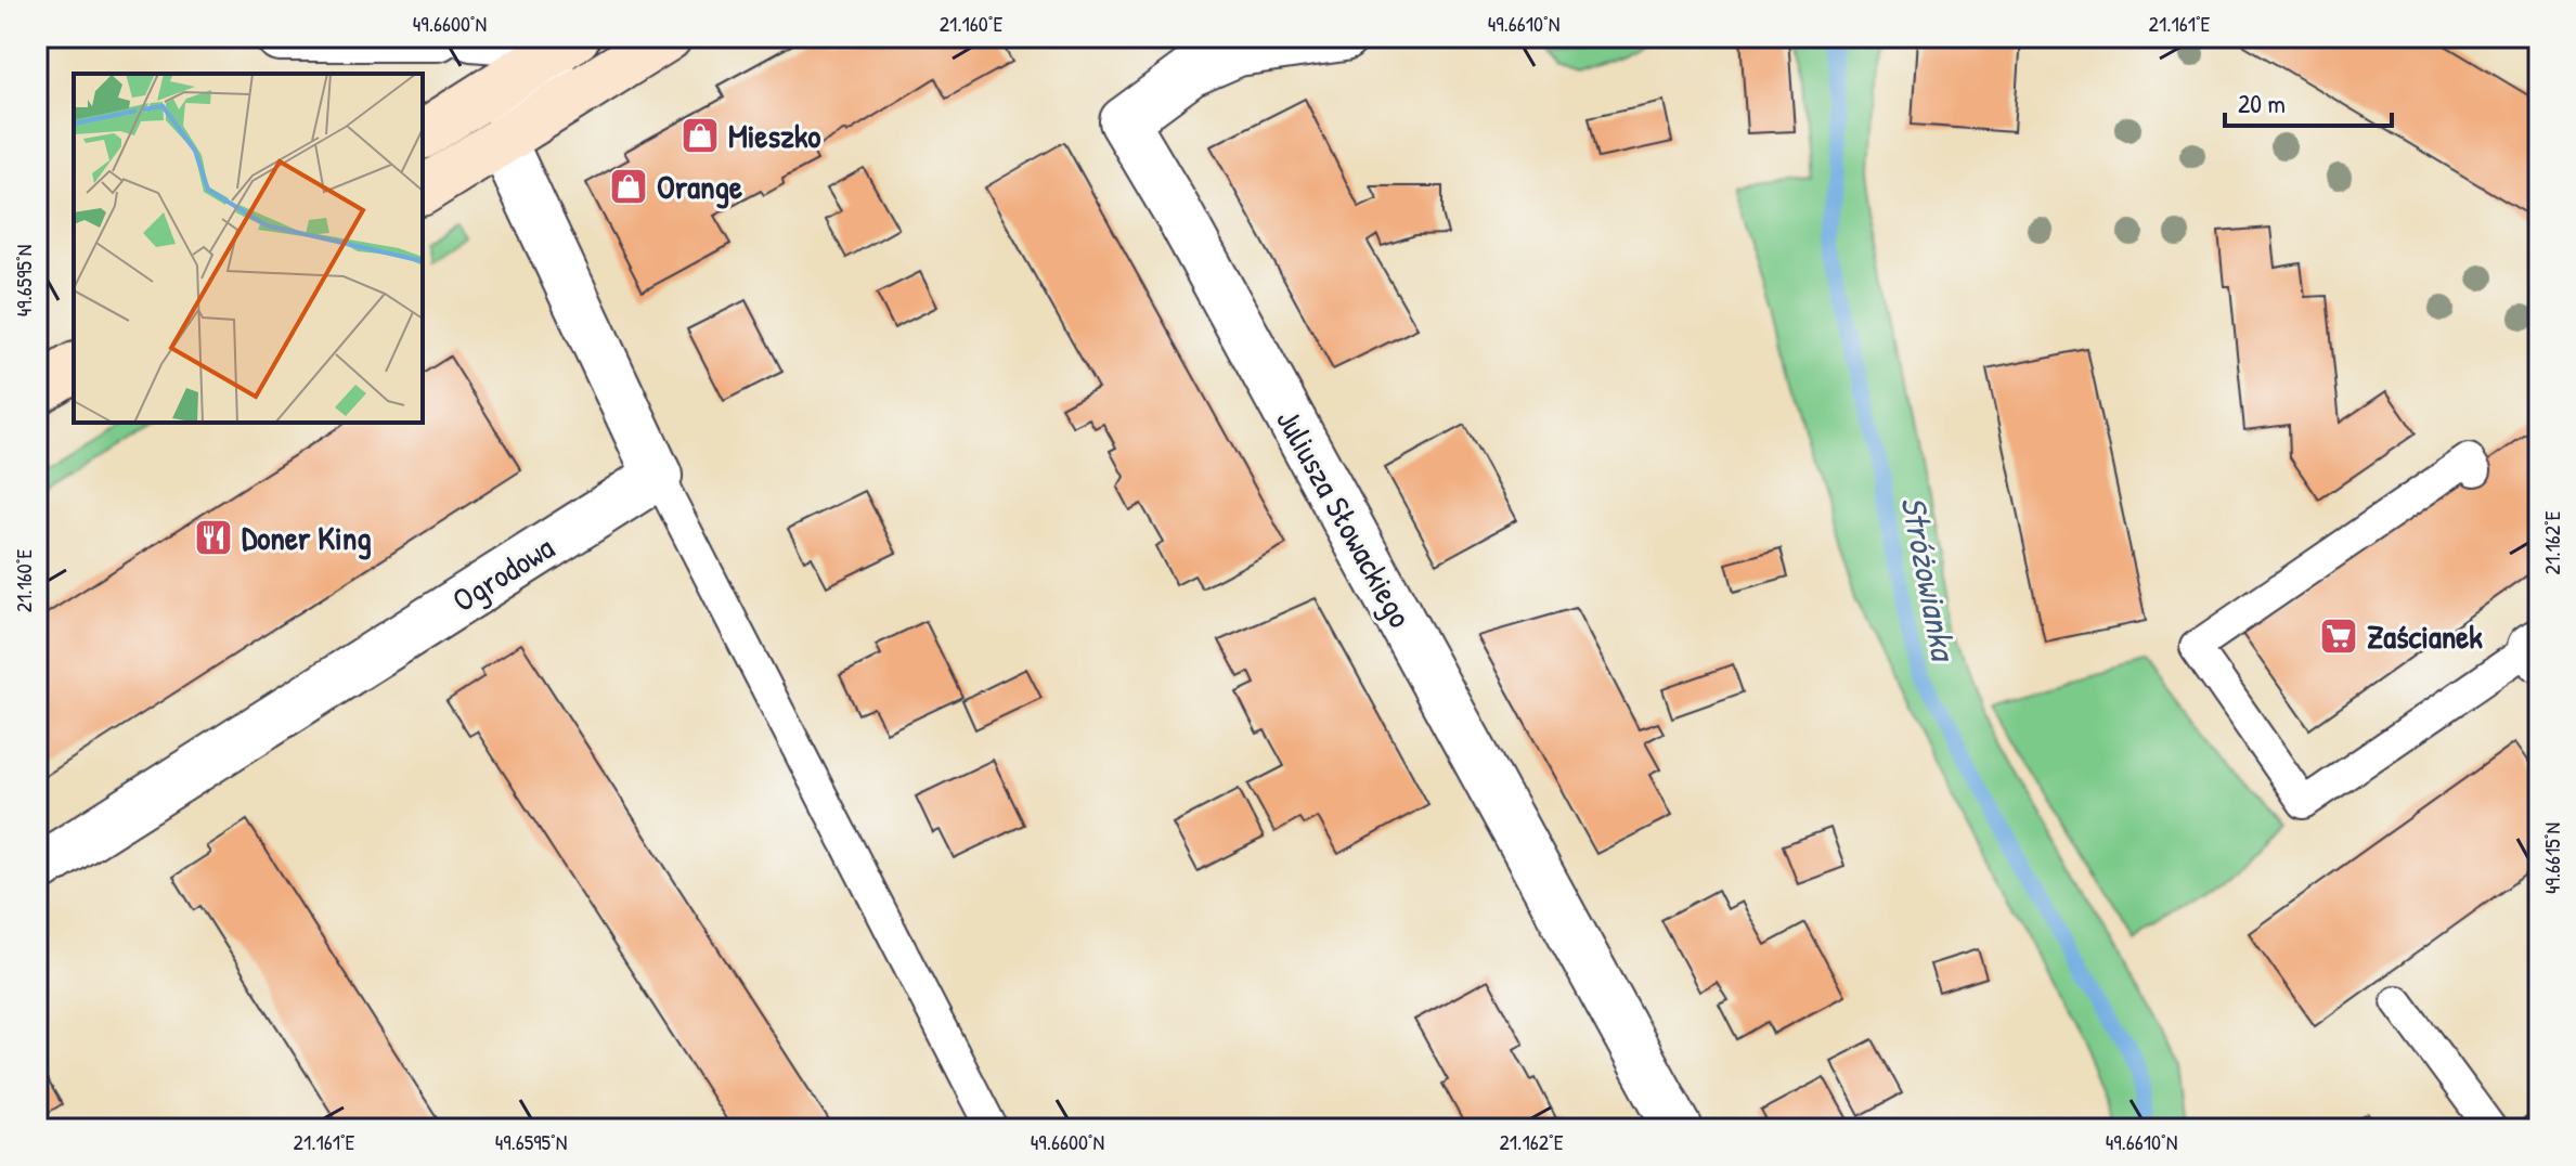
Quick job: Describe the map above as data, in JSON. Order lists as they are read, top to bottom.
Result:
{
  "streets": {
    "street": ["Juliusza Słowackiego", "Ogrodowa"]
  },
  "water": ["Stróżowianka"],
  "places": {
    "shop": ["Mieszko", "Orange"],
    "restaurant": ["Doner King"],
    "supermarket": ["Zaścianek"]
  },
  "scale_bar": "20 m",
  "coordinates": [
    "49.6600°N",
    "21.160°E",
    "49.6610°N",
    "21.161°E",
    "49.6595°N",
    "21.162°E",
    "49.6615°N"
  ]
}
